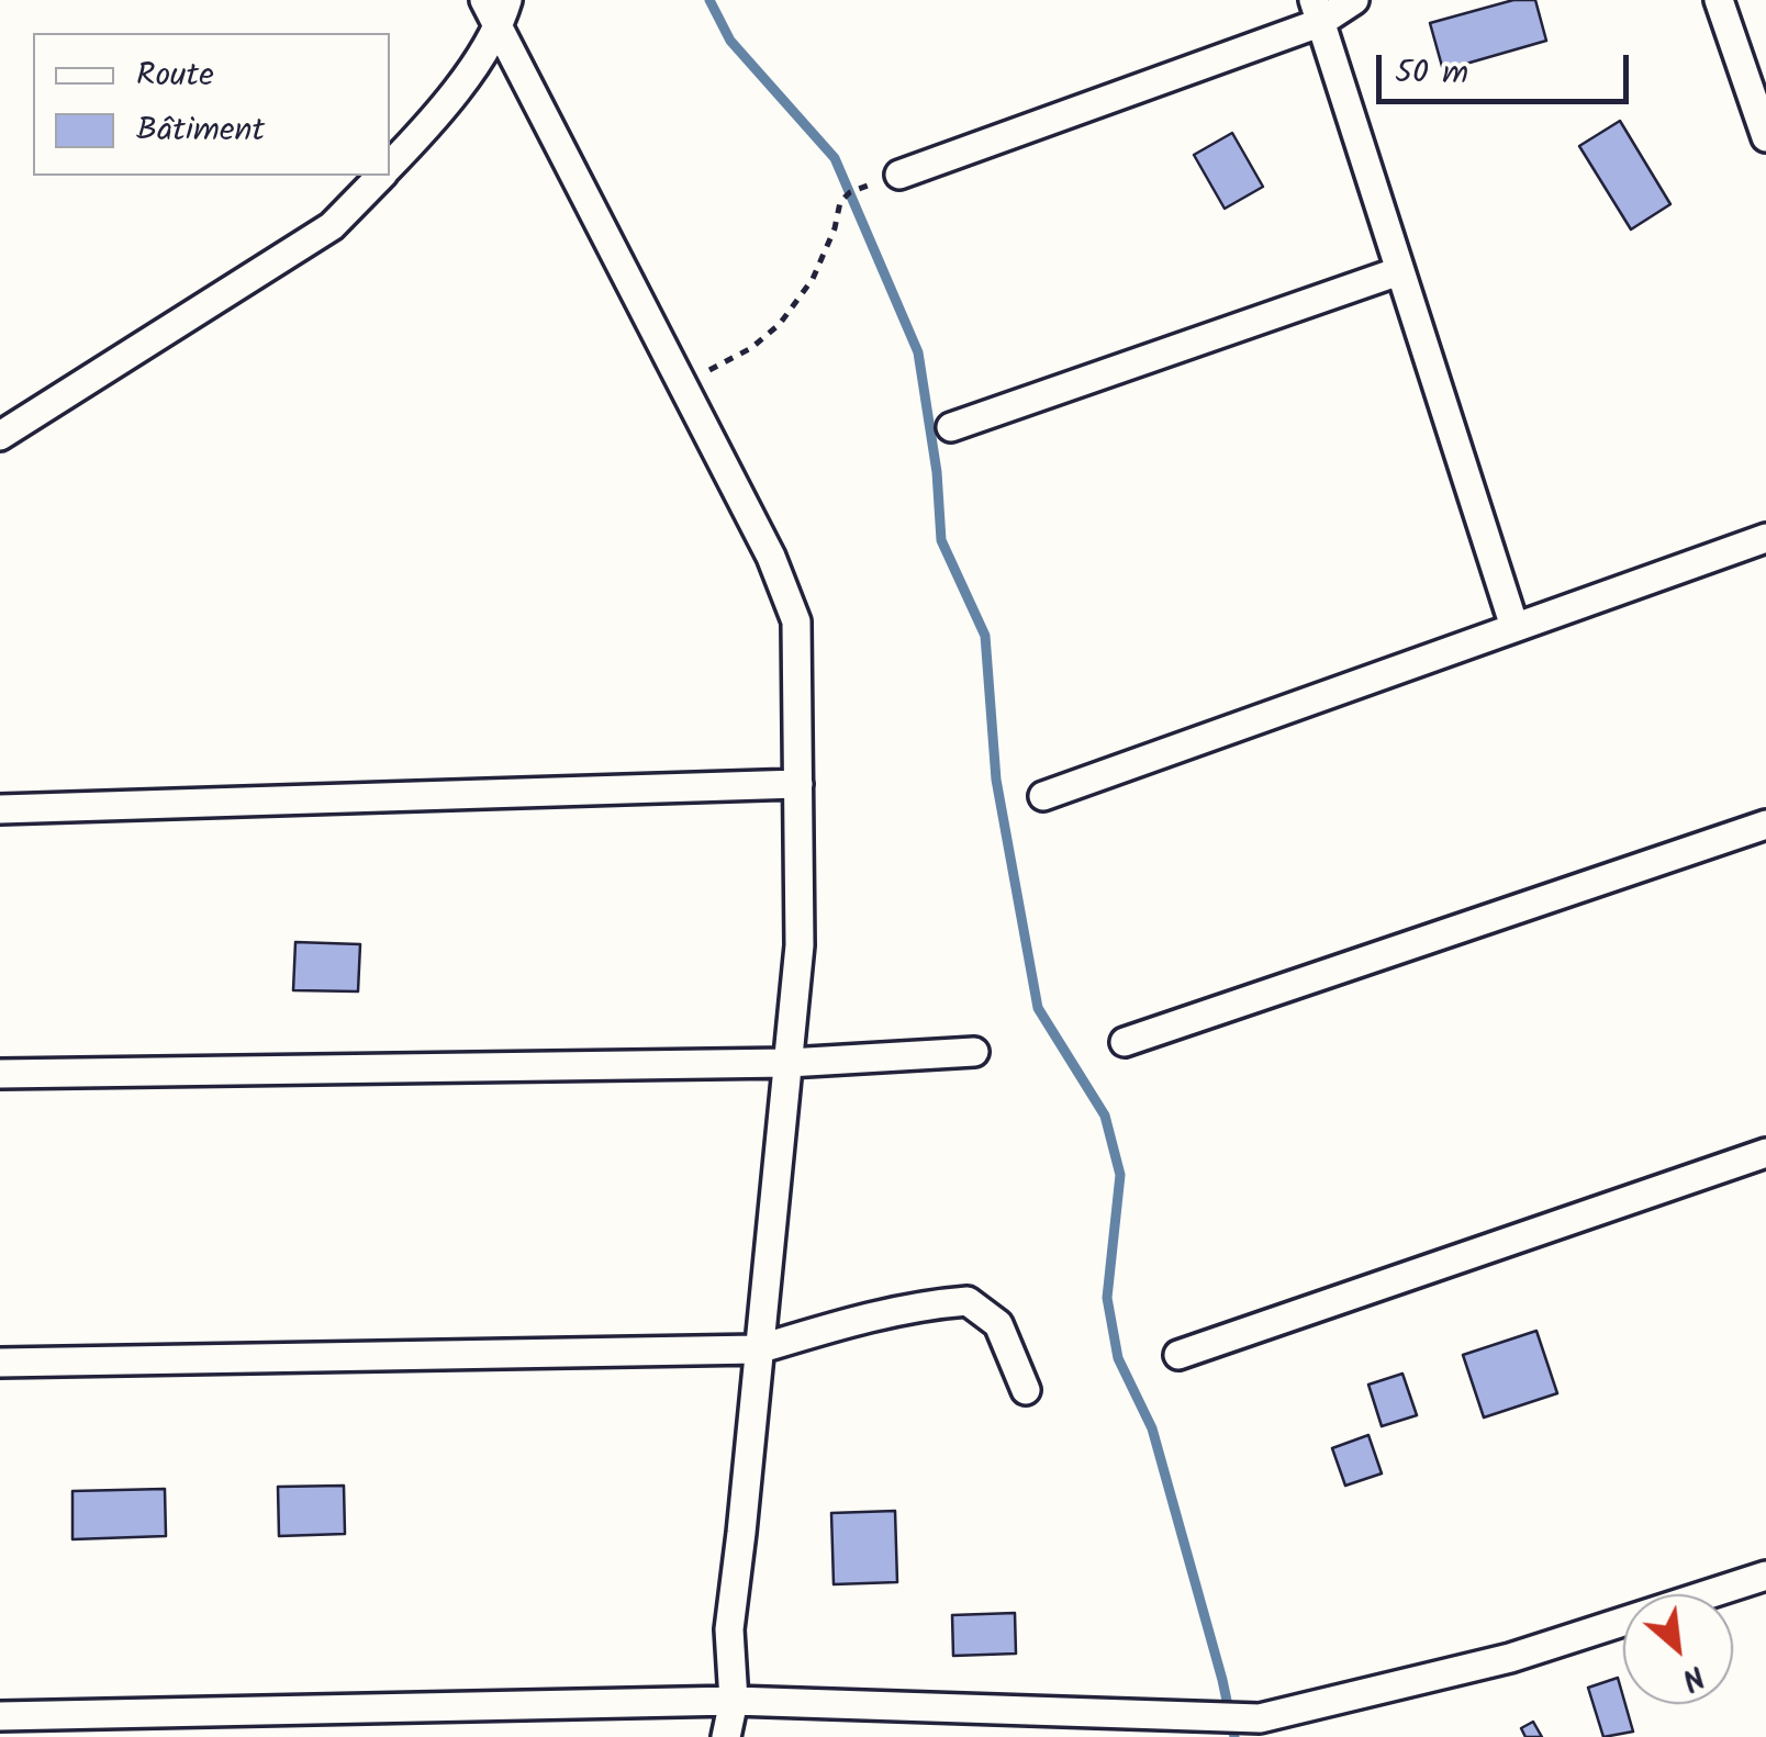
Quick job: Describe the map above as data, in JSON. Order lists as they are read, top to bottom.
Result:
{
  "legend": ["Route", "Bâtiment"],
  "scale_bar": "50 m",
  "north": "bottom right"
}
